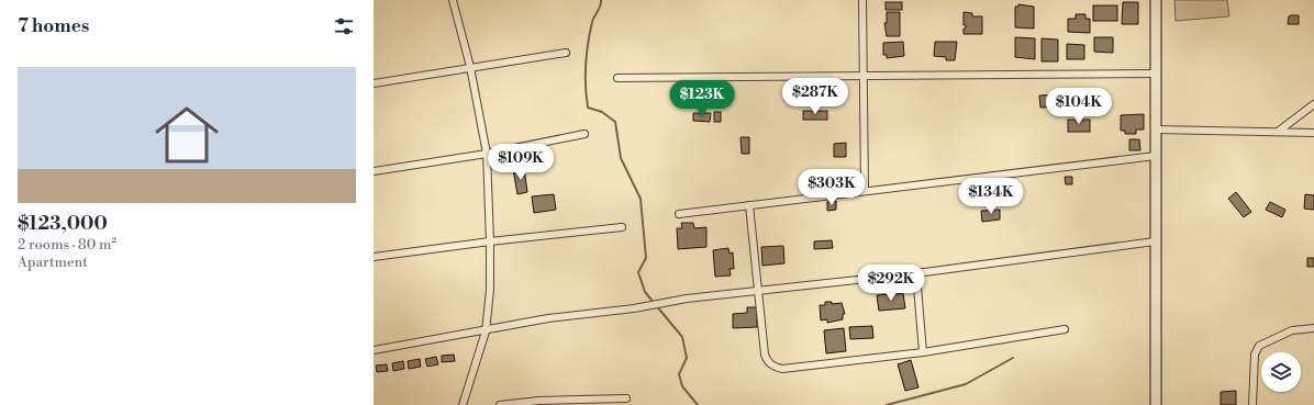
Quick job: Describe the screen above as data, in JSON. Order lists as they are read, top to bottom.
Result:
{
  "page": {
    "heading": "7 homes",
    "list": [
      {
        "name": "$123,000",
        "note": "2 rooms · 80 m² · Apartment"
      }
    ],
    "price": [
      "$287K",
      "$123K",
      "$104K",
      "$109K",
      "$303K",
      "$134K",
      "$292K"
    ]
  }
}
